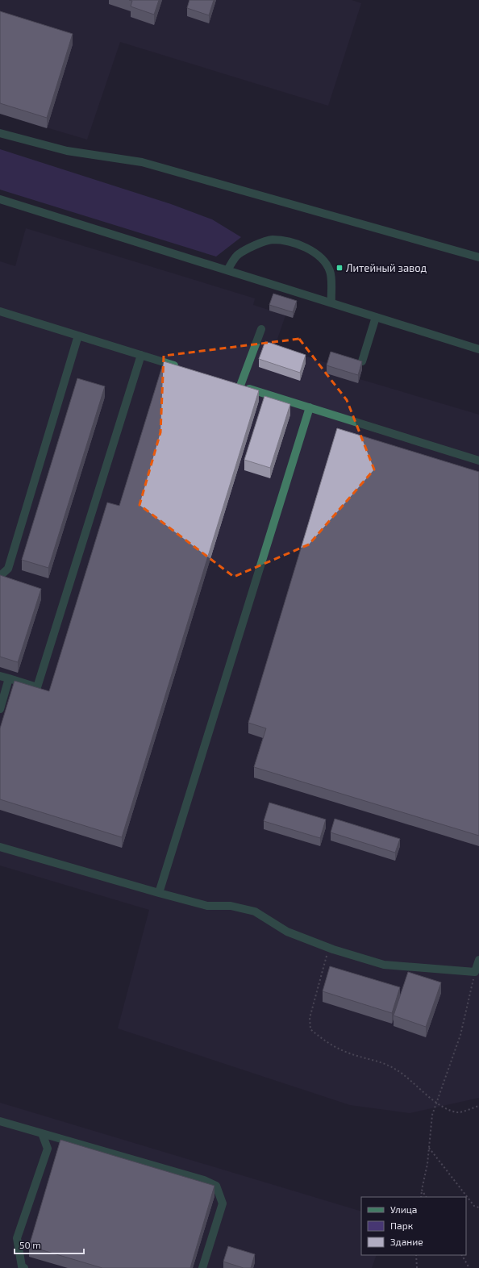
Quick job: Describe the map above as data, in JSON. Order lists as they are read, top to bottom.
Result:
{
  "places": {
    "transit": ["Литейный завод"]
  },
  "legend": ["Улица", "Парк", "Здание"],
  "scale_bar": "50 m"
}
